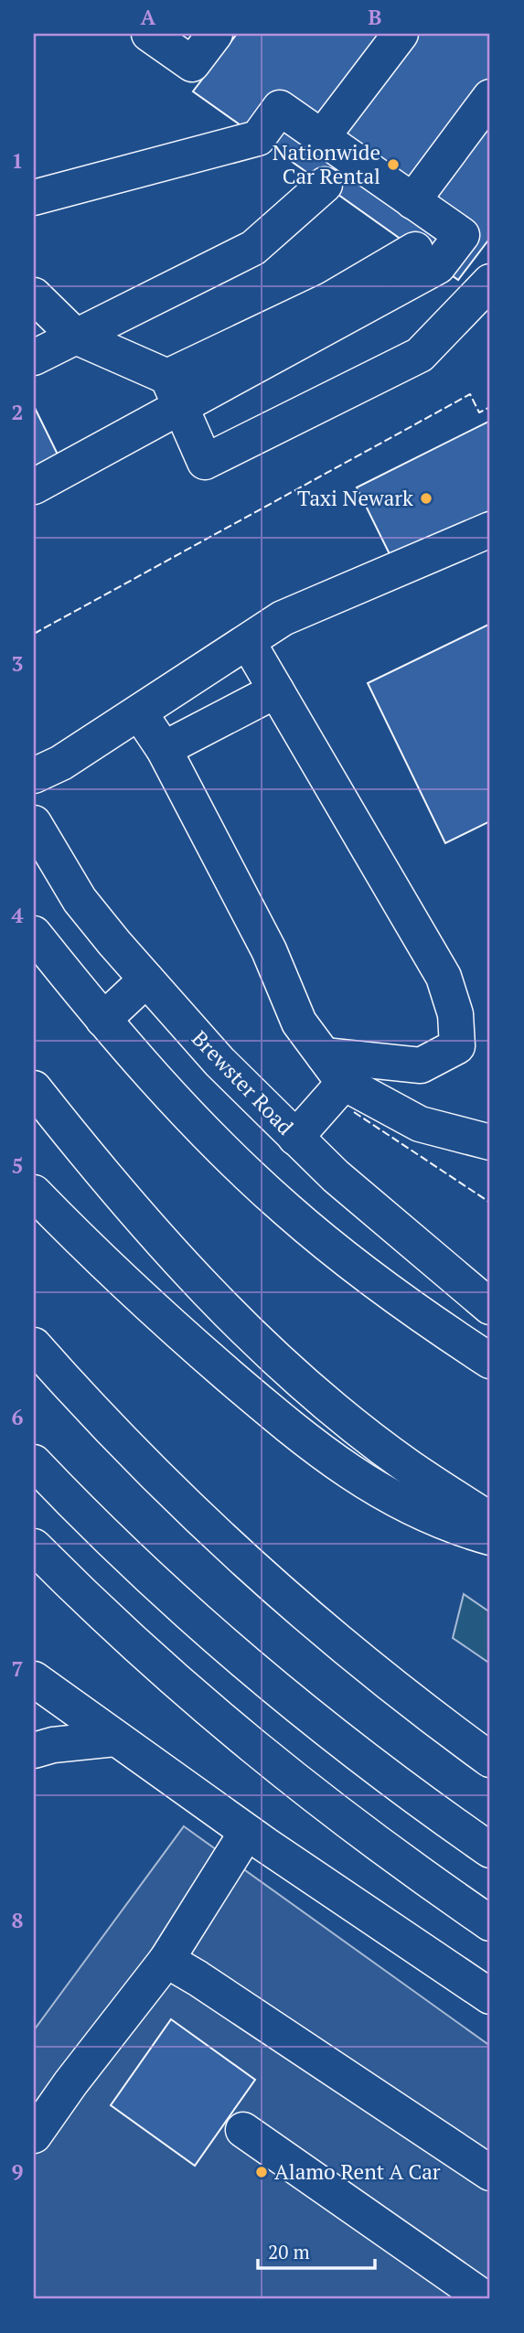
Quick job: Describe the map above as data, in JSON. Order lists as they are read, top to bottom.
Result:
{
  "streets": {
    "main road": ["Brewster Road"]
  },
  "places": ["Nationwide Car Rental", "Taxi Newark", "Alamo Rent A Car"],
  "scale_bar": "20 m",
  "grid": {
    "columns": ["A", "B"],
    "rows": [
      "1",
      "2",
      "3",
      "4",
      "5",
      "6",
      "7",
      "8",
      "9"
    ]
  }
}
